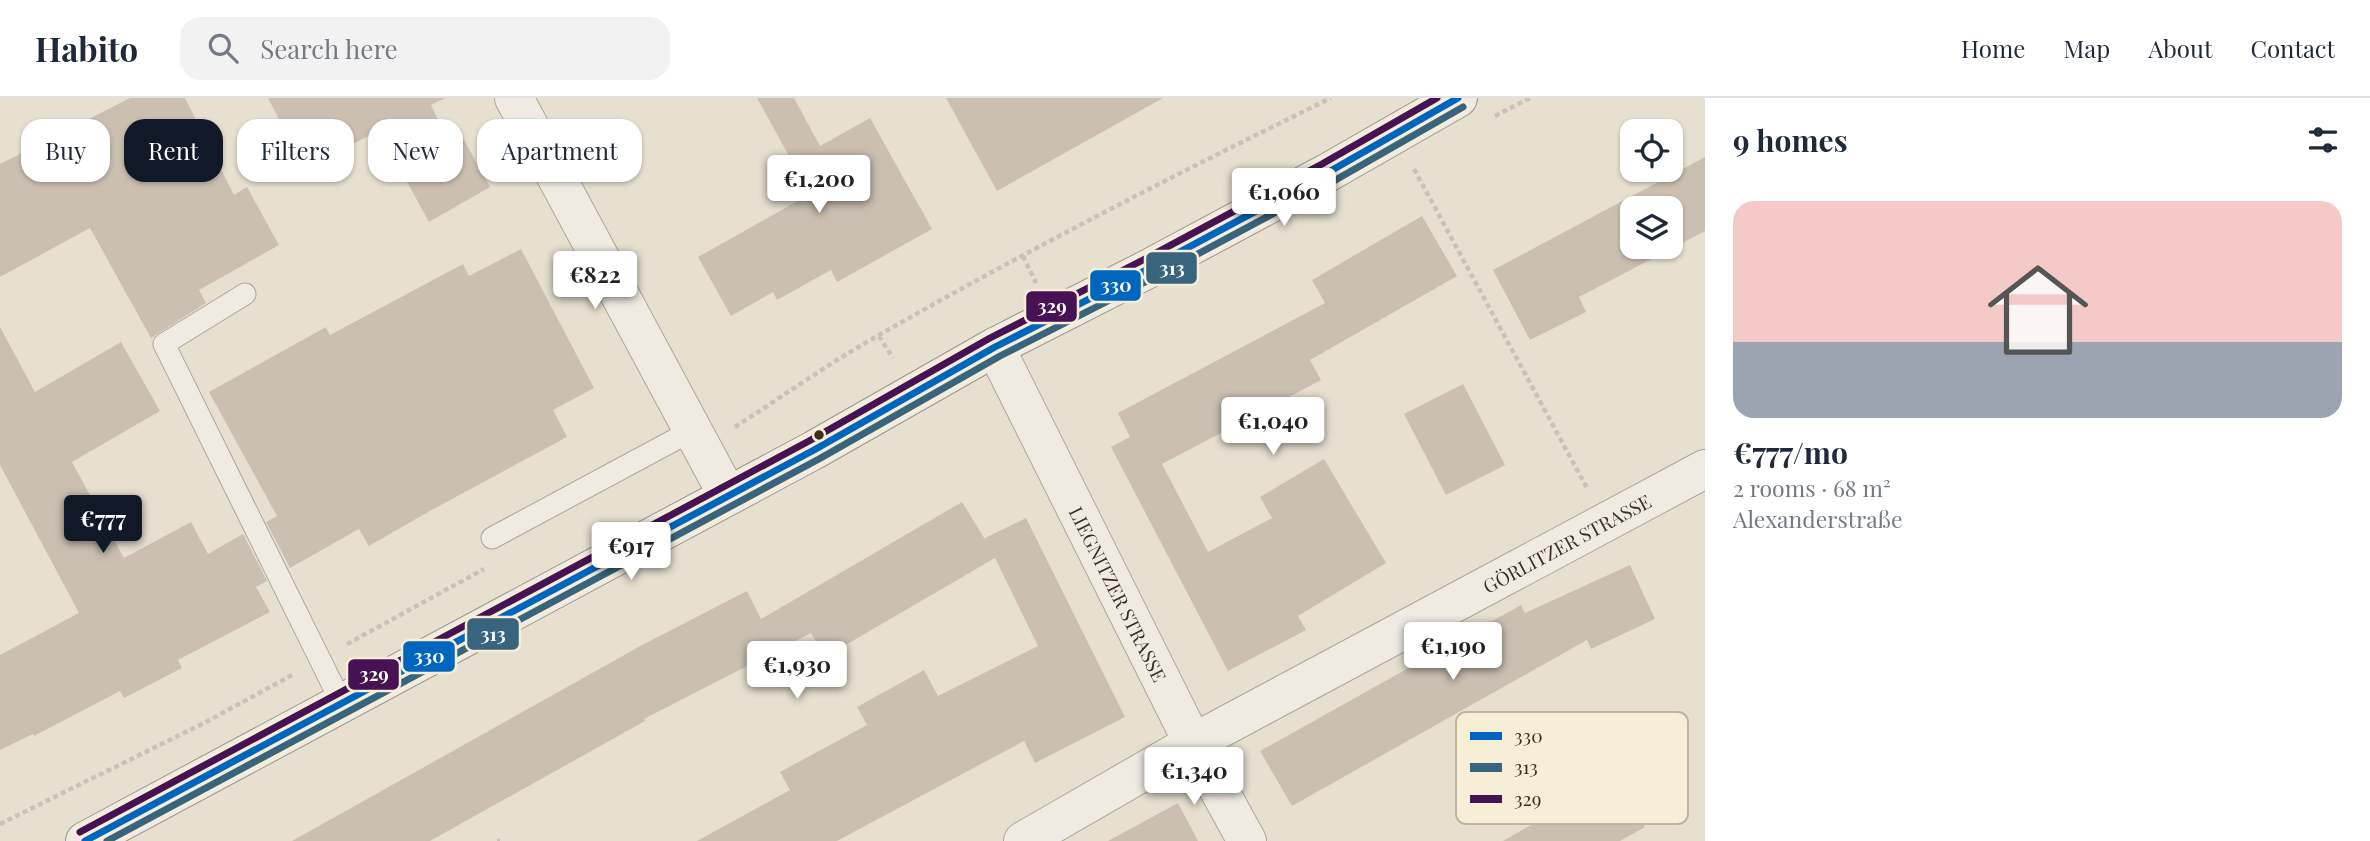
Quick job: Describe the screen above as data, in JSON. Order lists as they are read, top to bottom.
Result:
{
  "streets": {
    "street": ["GÖRLITZER STRASSE", "LIEGNITZER STRASSE"]
  },
  "crossings": [
    ["GÖRLITZER STRASSE", "LIEGNITZER STRASSE"]
  ],
  "lines": ["transit line 330", "transit line 329", "transit line 313"],
  "legend": ["330", "313", "329"],
  "page": {
    "header": "Habito",
    "search": "Search here",
    "nav": [
      "Home",
      "Map",
      "About",
      "Contact"
    ],
    "heading": "9 homes",
    "chip": [
      "Buy",
      "Rent",
      "Filters",
      "New",
      "Apartment"
    ],
    "price": [
      "€1,200",
      "€1,060",
      "€822",
      "€1,040",
      "€777",
      "€917",
      "€1,190",
      "€1,930",
      "€1,340"
    ],
    "list": [
      {
        "name": "€777/mo",
        "note": "2 rooms · 68 m² · Alexanderstraße"
      }
    ]
  }
}
